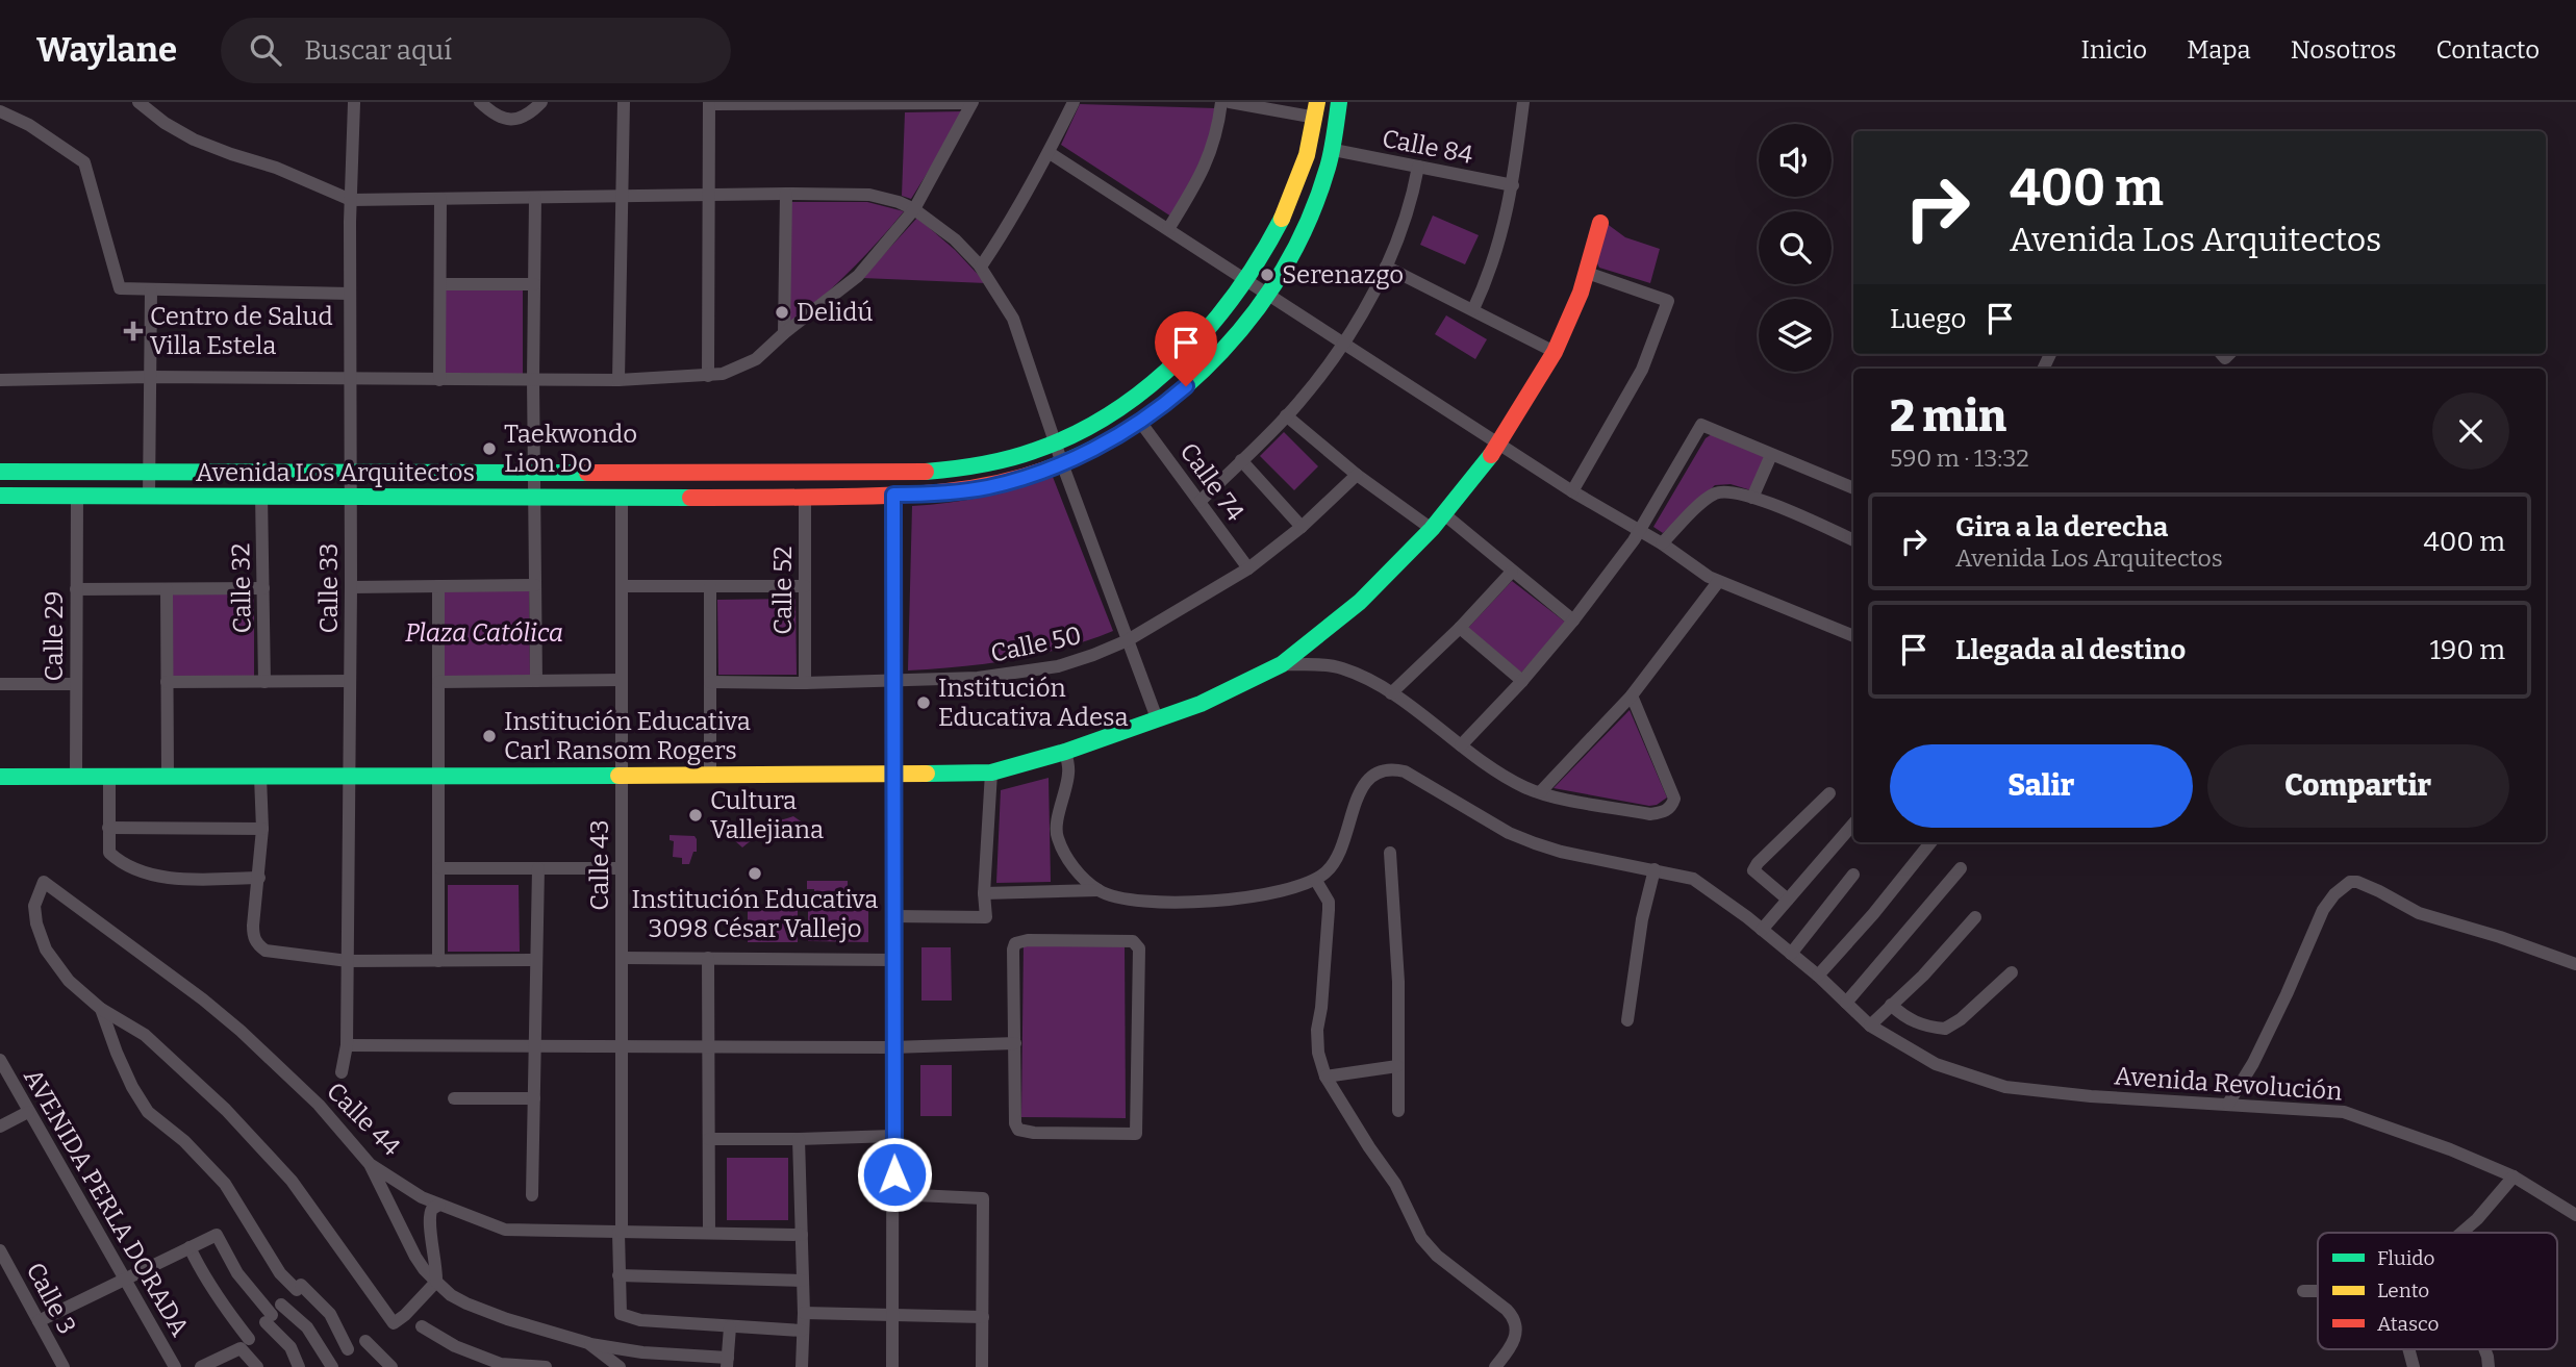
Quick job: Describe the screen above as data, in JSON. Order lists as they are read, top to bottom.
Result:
{
  "streets": {
    "main road": ["Avenida Los Arquitectos"],
    "street": [
      "Calle 84",
      "Calle 74",
      "Calle 32",
      "Calle 33",
      "Calle 52",
      "Calle 29",
      "Calle 50",
      "Calle 43",
      "Avenida Revolución",
      "Calle 44",
      "AVENIDA PERLA DORADA",
      "Calle 3"
    ]
  },
  "crossings": [
    ["Calle 84", "Avenida Los Arquitectos"],
    ["Avenida Los Arquitectos", "Calle 74"],
    ["Avenida Los Arquitectos", "Calle 32"],
    ["Avenida Los Arquitectos", "Calle 33"],
    ["Avenida Los Arquitectos", "Calle 52"],
    ["Avenida Los Arquitectos", "Calle 29"],
    ["Avenida Los Arquitectos", "Calle 43"],
    ["Calle 74", "Calle 50"],
    ["Calle 52", "Calle 50"],
    ["Calle 43", "Calle 44"]
  ],
  "parks": ["Plaza Católica"],
  "places": {
    "other": [
      "Serenazgo",
      "Delidú",
      "Taekwondo Lion Do",
      "Institución Educativa Adesa",
      "Institución Educativa Carl Ransom Rogers",
      "Cultura Vallejiana",
      "Institución Educativa 3098 César Vallejo"
    ],
    "health": ["Centro de Salud Villa Estela"]
  },
  "legend": ["Fluido", "Lento", "Atasco"],
  "page": {
    "header": "Waylane",
    "search": "Buscar aquí",
    "nav": [
      "Inicio",
      "Mapa",
      "Nosotros",
      "Contacto"
    ],
    "turn": ["400 m", "Avenida Los Arquitectos"],
    "then": "Luego",
    "heading": ["2 min", "590 m · 13:32"],
    "list": [
      {
        "name": "Gira a la derecha",
        "note": "Avenida Los Arquitectos",
        "value": "400 m"
      },
      {
        "name": "Llegada al destino",
        "value": "190 m"
      }
    ],
    "buttons": ["Salir", "Compartir"]
  }
}
